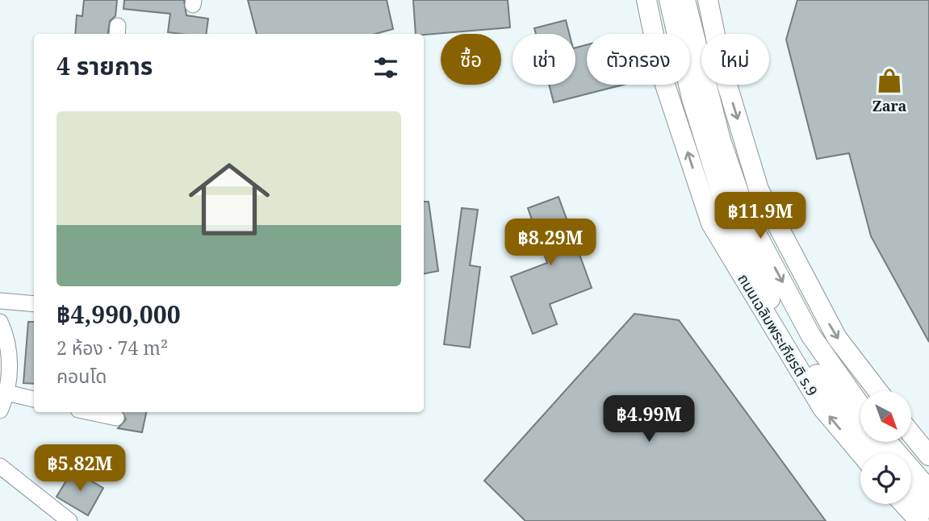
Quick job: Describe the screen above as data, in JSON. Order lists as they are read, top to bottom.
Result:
{
  "streets": {
    "main road": ["ถนนเฉลิมพระเกียรติ ร.9"]
  },
  "places": {
    "shop": ["Zara"]
  },
  "north": "bottom right",
  "page": {
    "chip": [
      "ซื้อ",
      "เช่า",
      "ตัวกรอง",
      "ใหม่"
    ],
    "heading": "4 รายการ",
    "list": [
      {
        "name": "฿4,990,000",
        "note": "2 ห้อง · 74 m² · คอนโด"
      }
    ],
    "price": [
      "฿11.9M",
      "฿8.29M",
      "฿4.99M",
      "฿5.82M"
    ]
  }
}
